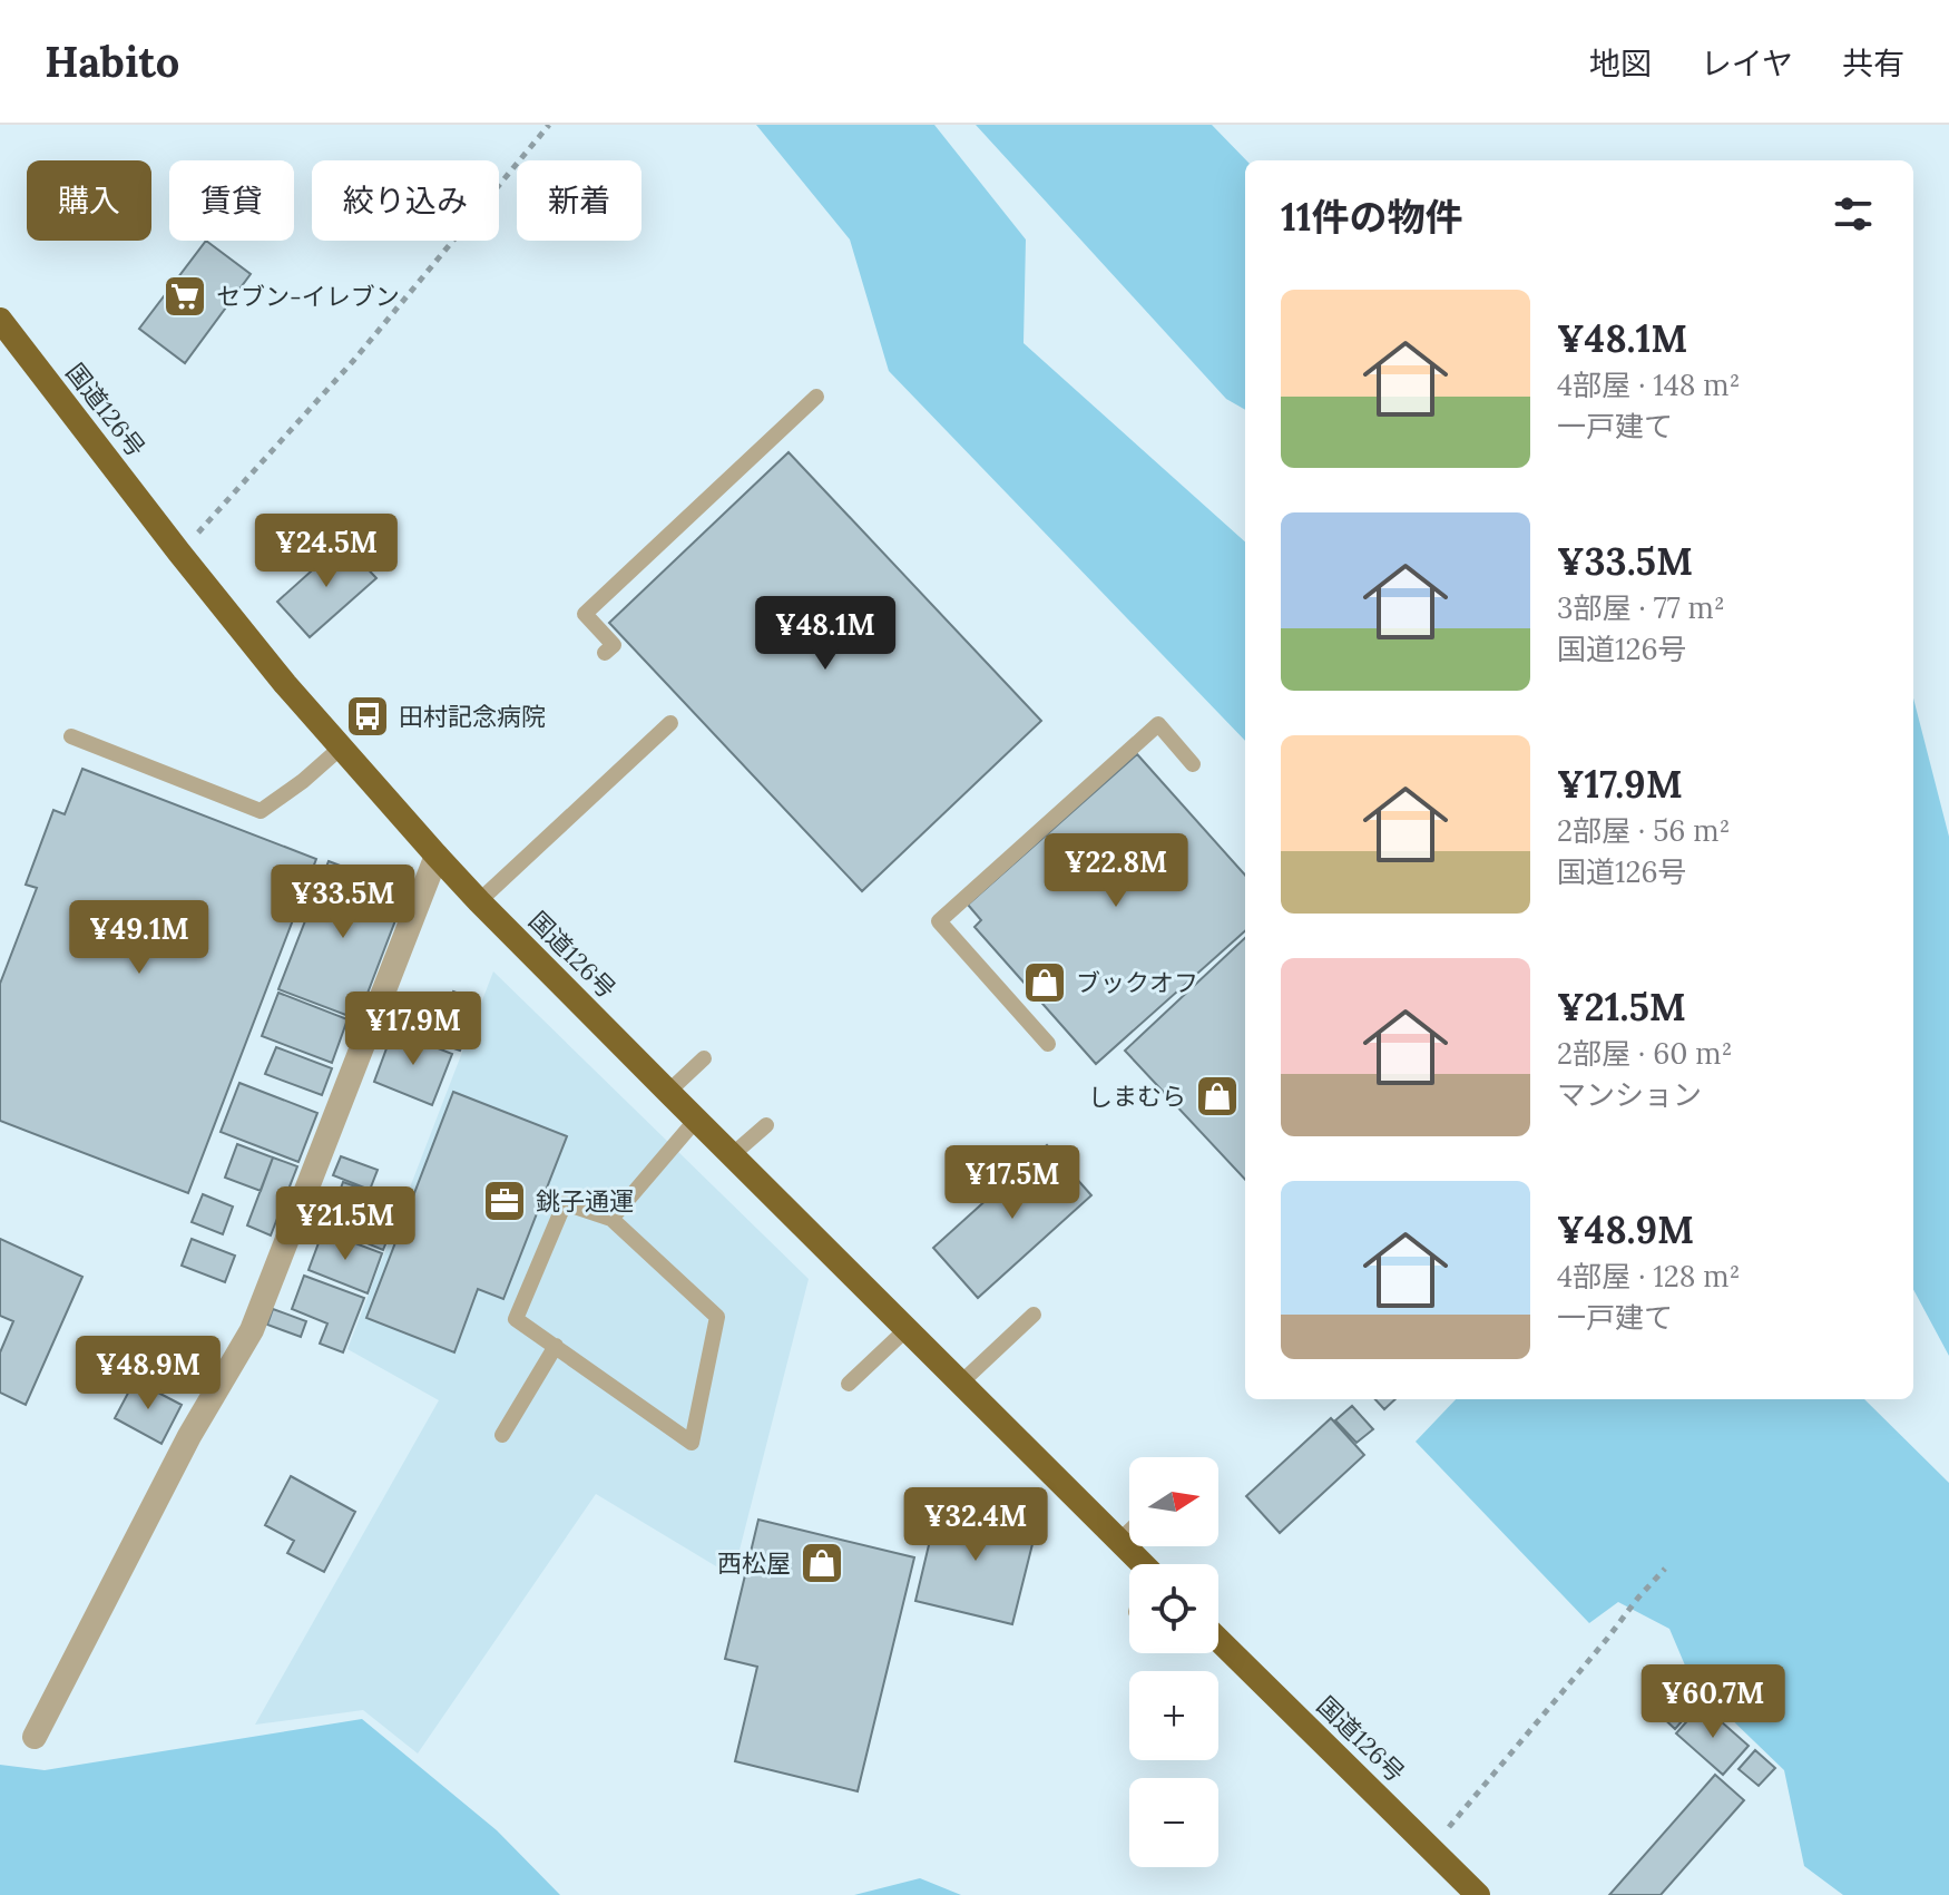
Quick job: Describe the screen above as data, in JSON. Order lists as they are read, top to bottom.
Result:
{
  "streets": {
    "highway": ["国道126号"]
  },
  "places": {
    "supermarket": ["セブン-イレブン"],
    "bus stop": ["田村記念病院"],
    "shop": ["ブックオフ", "しまむら", "西松屋"],
    "office": ["銚子通運"]
  },
  "north": "right",
  "page": {
    "header": "Habito",
    "nav": ["地図", "レイヤ", "共有"],
    "chip": [
      "購入",
      "賃貸",
      "絞り込み",
      "新着"
    ],
    "heading": "11件の物件",
    "list": [
      {
        "name": "¥48.1M",
        "note": "4部屋 · 148 m² · 一戸建て"
      },
      {
        "name": "¥33.5M",
        "note": "3部屋 · 77 m² · 国道126号"
      },
      {
        "name": "¥17.9M",
        "note": "2部屋 · 56 m² · 国道126号"
      },
      {
        "name": "¥21.5M",
        "note": "2部屋 · 60 m² · マンション"
      },
      {
        "name": "¥48.9M",
        "note": "4部屋 · 128 m² · 一戸建て"
      }
    ],
    "price": [
      "¥24.5M",
      "¥48.1M",
      "¥22.8M",
      "¥33.5M",
      "¥49.1M",
      "¥17.9M",
      "¥17.5M",
      "¥21.5M",
      "¥48.9M",
      "¥32.4M",
      "¥60.7M"
    ],
    "map_buttons": ["+", "−"]
  }
}
